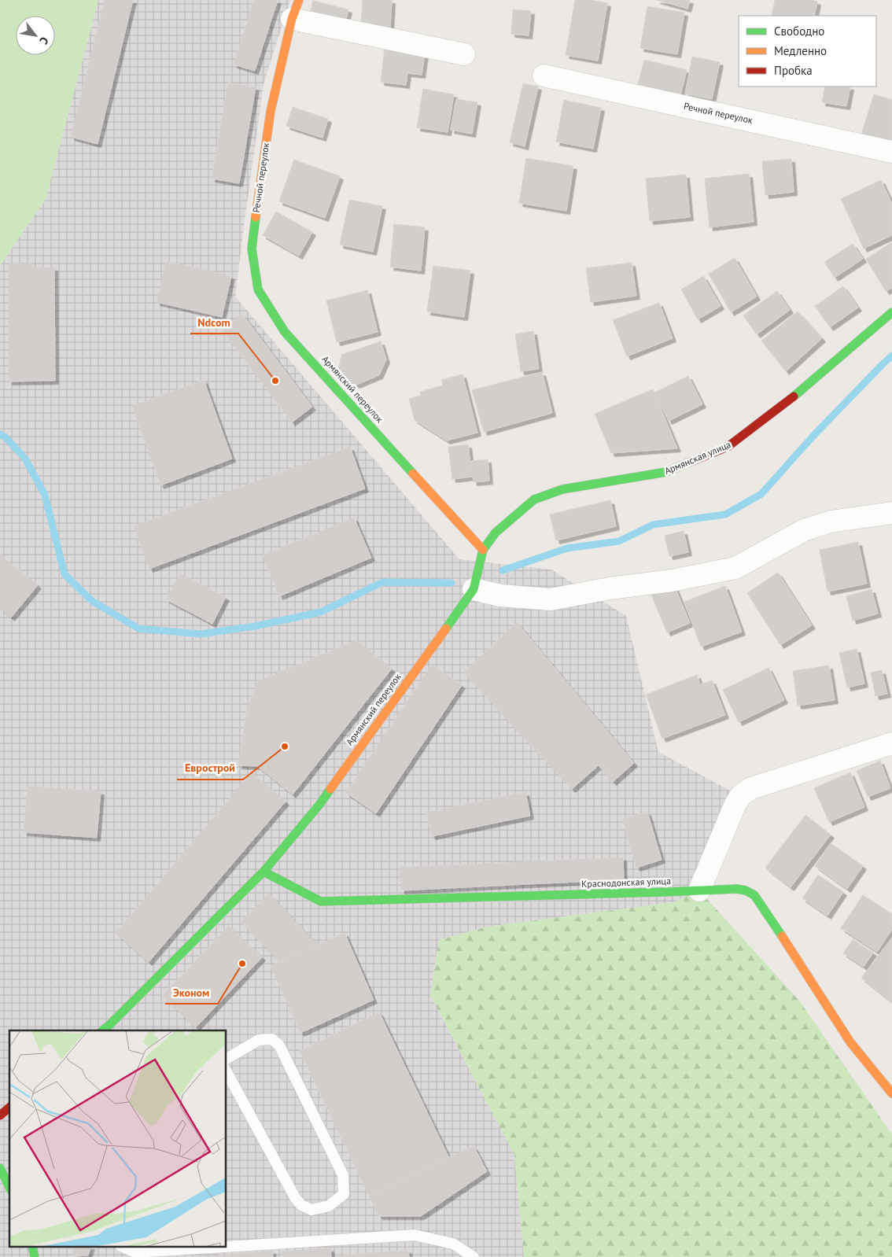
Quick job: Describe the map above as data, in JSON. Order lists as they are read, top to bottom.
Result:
{
  "streets": {
    "street": [
      "Речной переулок",
      "Армянский переулок",
      "Армянская улица",
      "Краснодонская улица"
    ]
  },
  "crossings": [
    ["Речной переулок", "Армянский переулок"],
    ["Армянский переулок", "Армянская улица"],
    ["Армянский переулок", "Краснодонская улица"]
  ],
  "places": ["Ndcom", "Еврострой", "Эконом"],
  "legend": ["Свободно", "Медленно", "Пробка"],
  "north": "bottom right"
}
